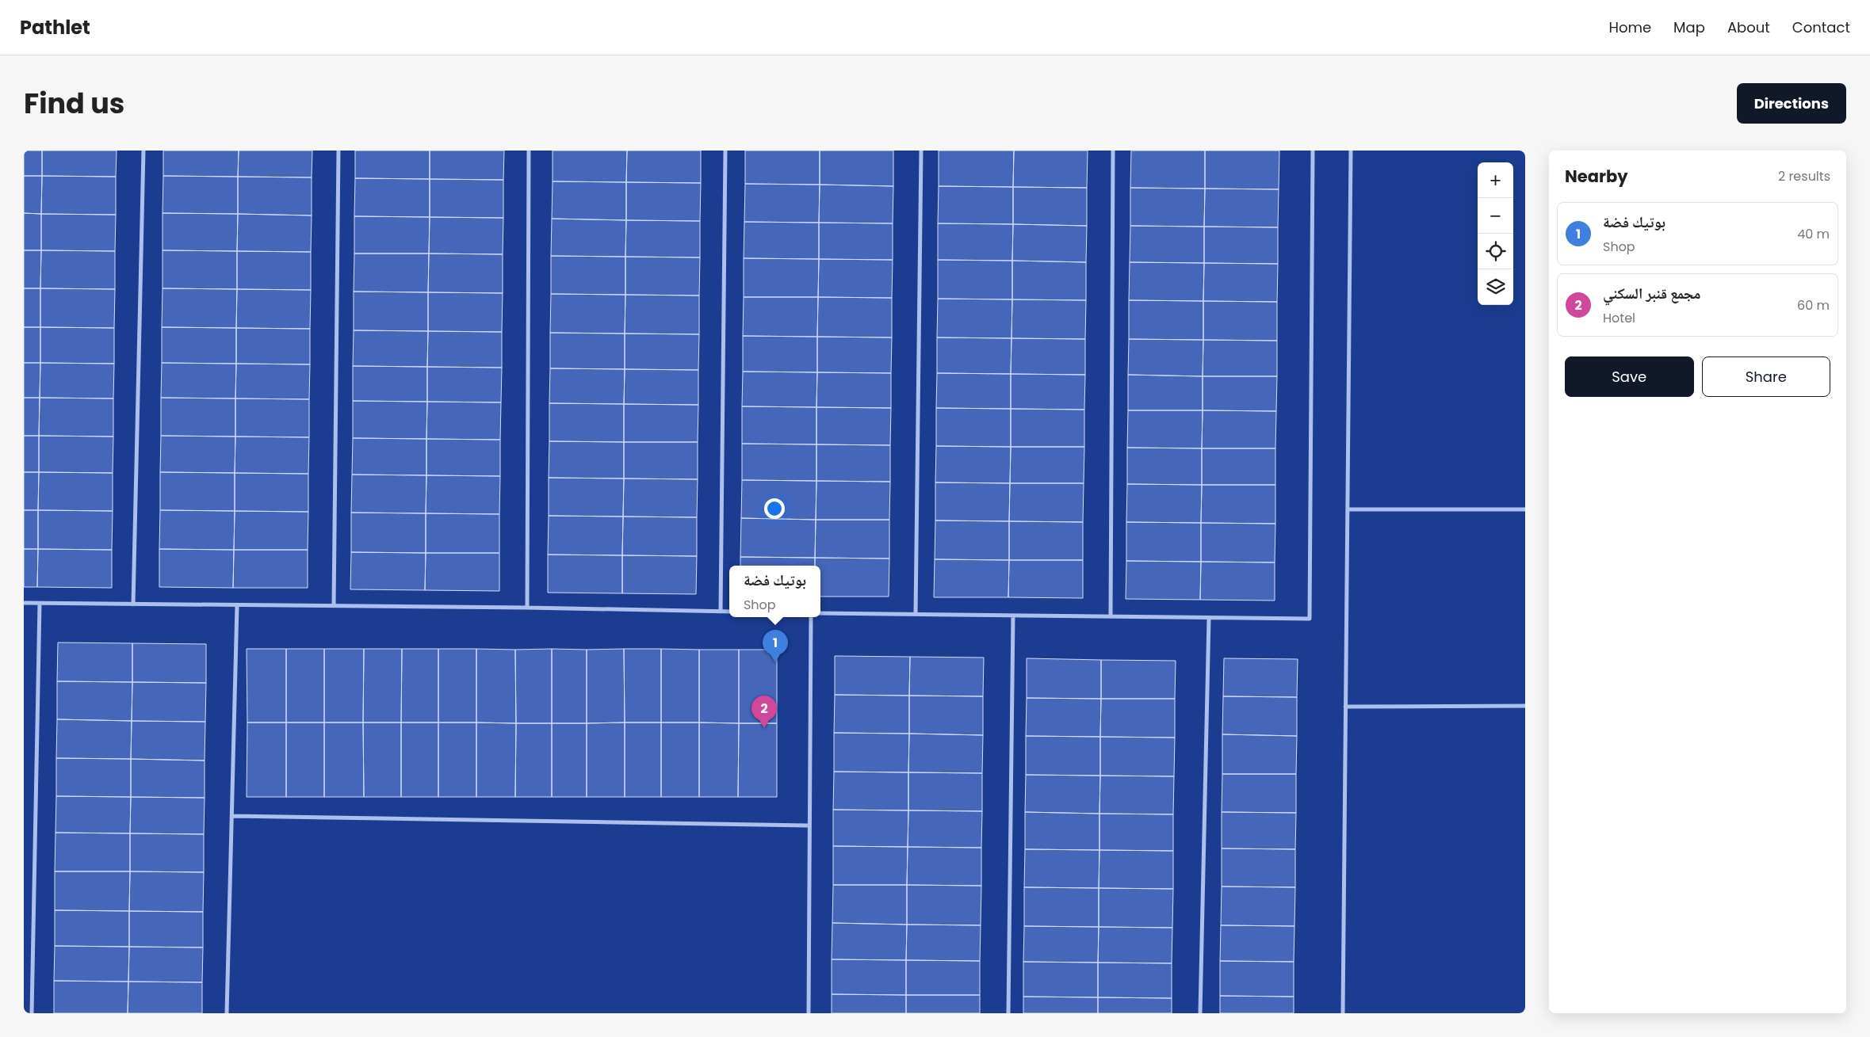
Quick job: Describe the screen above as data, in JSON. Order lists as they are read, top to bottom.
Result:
{
  "page": {
    "header": "Pathlet",
    "nav": [
      "Home",
      "Map",
      "About",
      "Contact"
    ],
    "title": "Find us",
    "buttons": [
      "Directions",
      ["Save", "Share"]
    ],
    "heading": ["Nearby", "2 results"],
    "map_buttons": ["+", "−"],
    "list": [
      {
        "mark": "1",
        "name": "بوتيك فضة",
        "note": "Shop",
        "value": "40 m"
      },
      {
        "mark": "2",
        "name": "مجمع قنبر السكني",
        "note": "Hotel",
        "value": "60 m"
      }
    ],
    "popup": ["بوتيك فضة", "Shop"],
    "pins": ["1", "2"]
  }
}
